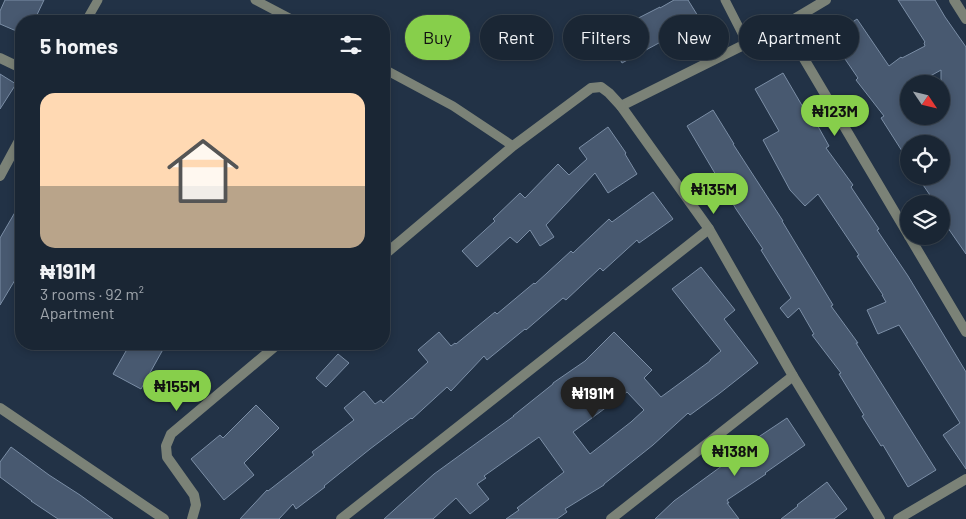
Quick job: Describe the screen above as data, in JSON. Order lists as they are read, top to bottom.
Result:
{
  "north": "bottom right",
  "page": {
    "chip": [
      "Buy",
      "Rent",
      "Filters",
      "New",
      "Apartment"
    ],
    "heading": "5 homes",
    "list": [
      {
        "name": "₦191M",
        "note": "3 rooms · 92 m² · Apartment"
      }
    ],
    "price": [
      "₦123M",
      "₦135M",
      "₦155M",
      "₦191M",
      "₦138M"
    ]
  }
}
